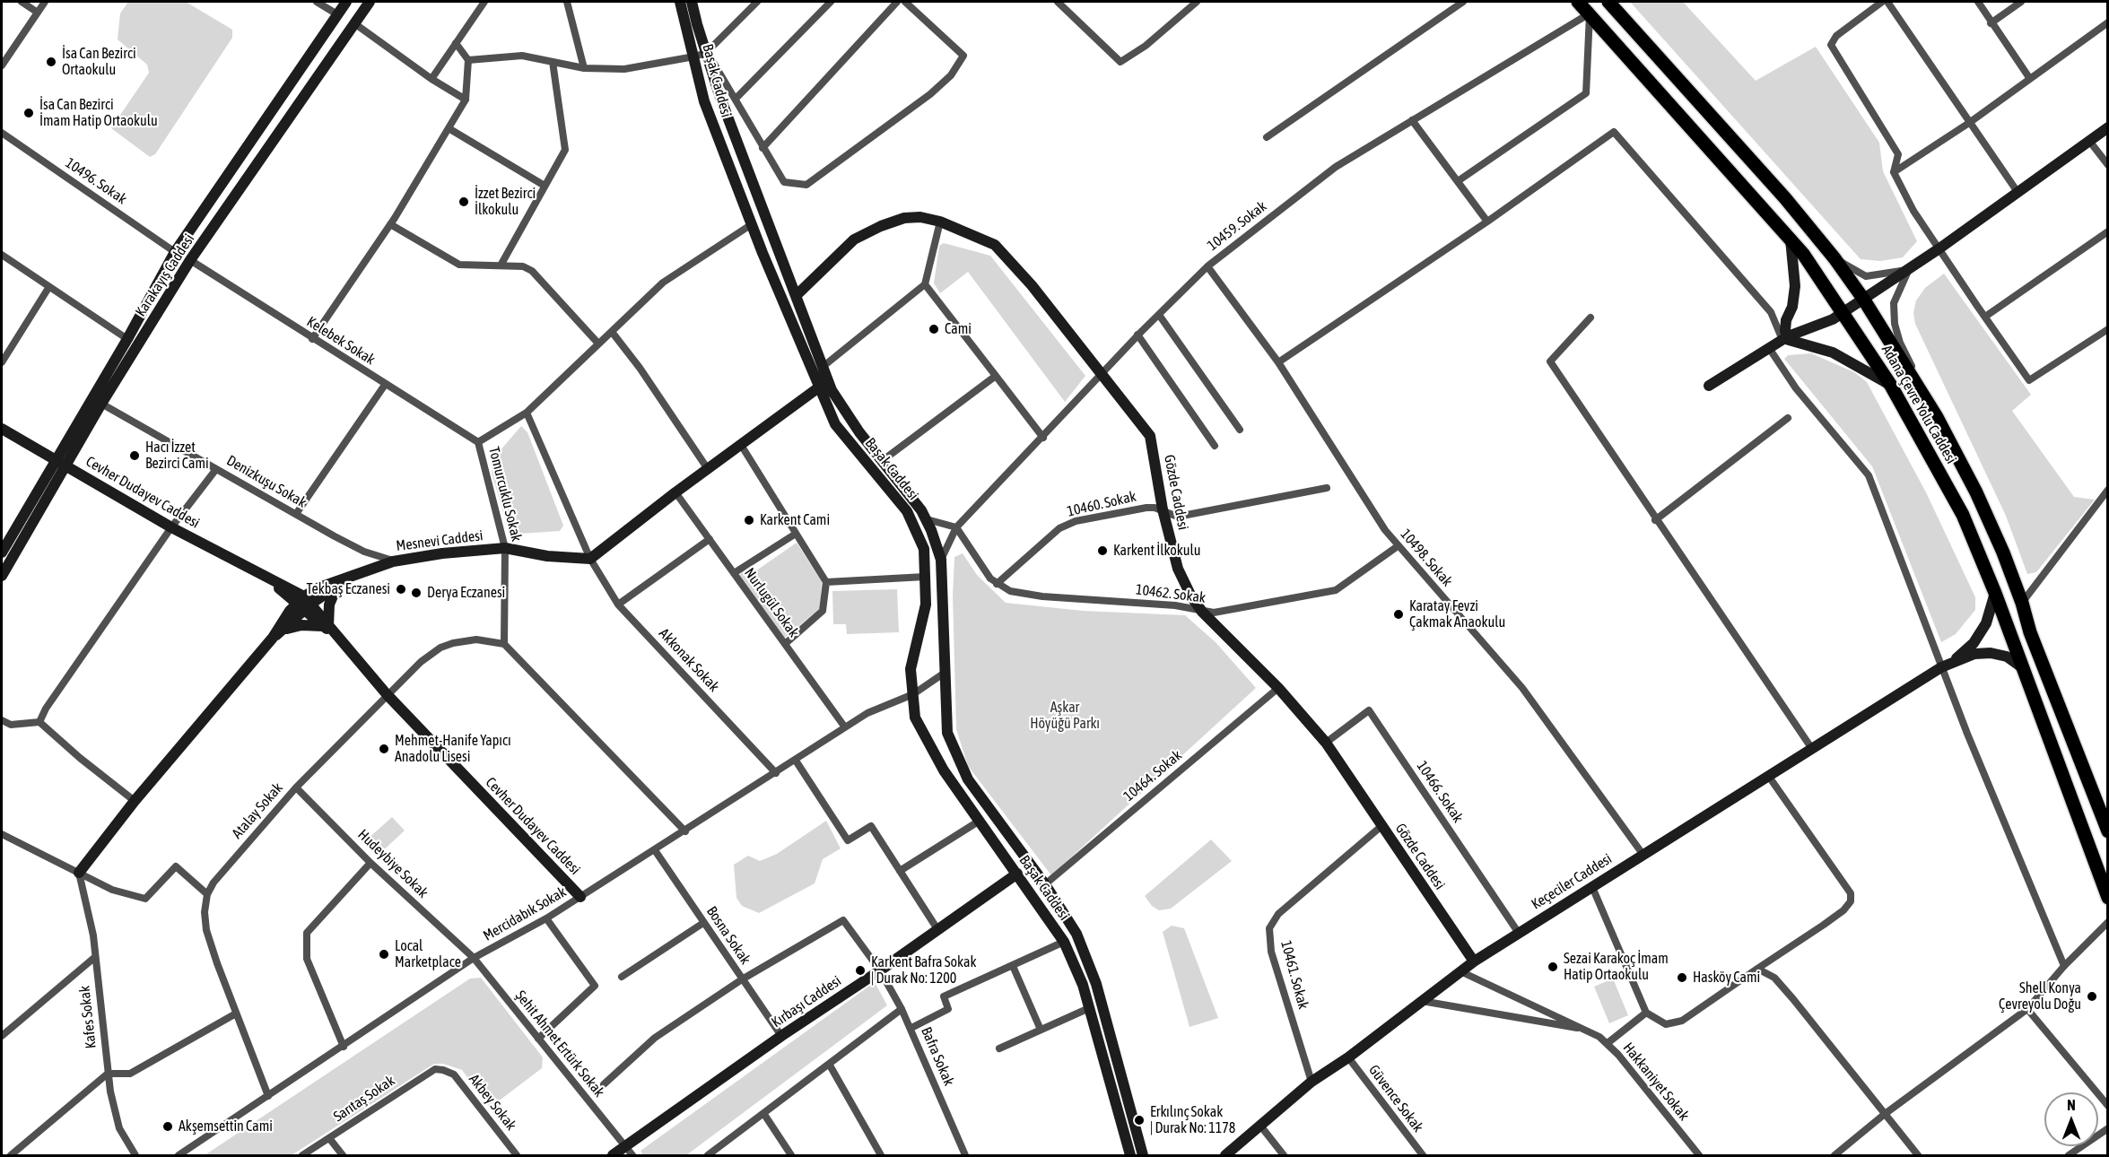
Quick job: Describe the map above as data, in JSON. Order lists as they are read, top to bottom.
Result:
{
  "streets": {
    "highway": ["Adana Çevre Yolu Caddesi"],
    "street": [
      "Başak Caddesi",
      "10496. Sokak",
      "10459. Sokak",
      "Karakayış Caddesi",
      "Kelebek Sokak",
      "Denizkuşu Sokak",
      "Cevher Dudayev Caddesi",
      "Gözde Caddesi",
      "Tomurcuklu Sokak",
      "10460. Sokak",
      "Mesnevi Caddesi",
      "10498. Sokak",
      "10462. Sokak",
      "Nurlugül Sokak",
      "Akkonak Sokak",
      "10464. Sokak",
      "10466. Sokak",
      "Atalay Sokak",
      "Hudeybiye Sokak",
      "Keçeciler Caddesi",
      "Mercidabık Sokak",
      "Bosna Sokak",
      "10461. Sokak",
      "Kırbaşı Caddesi",
      "Kafes Sokak",
      "Şehit Ahmet Ertürk Sokak",
      "Bafra Sokak",
      "Hakkaniyet Sokak",
      "Sarıtaş Sokak",
      "Güvence Sokak",
      "Akbey Sokak"
    ]
  },
  "crossings": [
    ["Başak Caddesi", "10459. Sokak"],
    ["Başak Caddesi", "Gözde Caddesi"],
    ["Başak Caddesi", "Tomurcuklu Sokak"],
    ["Başak Caddesi", "10464. Sokak"],
    ["Başak Caddesi", "Mercidabık Sokak"],
    ["Başak Caddesi", "Kırbaşı Caddesi"],
    ["10496. Sokak", "Karakayış Caddesi"],
    ["10459. Sokak", "Adana Çevre Yolu Caddesi"],
    ["10459. Sokak", "Gözde Caddesi"],
    ["10459. Sokak", "10498. Sokak"],
    ["Karakayış Caddesi", "Kelebek Sokak"],
    ["Karakayış Caddesi", "Denizkuşu Sokak"],
    ["Karakayış Caddesi", "Cevher Dudayev Caddesi"],
    ["Kelebek Sokak", "Tomurcuklu Sokak"],
    ["Denizkuşu Sokak", "Mesnevi Caddesi"],
    ["Cevher Dudayev Caddesi", "Mesnevi Caddesi"],
    ["Cevher Dudayev Caddesi", "Atalay Sokak"],
    ["Cevher Dudayev Caddesi", "Mercidabık Sokak"],
    ["Gözde Caddesi", "10460. Sokak"],
    ["Gözde Caddesi", "10462. Sokak"],
    ["Gözde Caddesi", "10464. Sokak"],
    ["Gözde Caddesi", "10466. Sokak"],
    ["Gözde Caddesi", "Keçeciler Caddesi"],
    ["Gözde Caddesi", "10461. Sokak"],
    ["Tomurcuklu Sokak", "Mesnevi Caddesi"],
    ["Tomurcuklu Sokak", "Akkonak Sokak"],
    ["Tomurcuklu Sokak", "Atalay Sokak"],
    ["10460. Sokak", "10462. Sokak"],
    ["Mesnevi Caddesi", "Akkonak Sokak"],
    ["Mesnevi Caddesi", "Kafes Sokak"],
    ["10498. Sokak", "10462. Sokak"],
    ["10498. Sokak", "Keçeciler Caddesi"],
    ["Nurlugül Sokak", "Mercidabık Sokak"],
    ["Akkonak Sokak", "Mercidabık Sokak"],
    ["10466. Sokak", "Keçeciler Caddesi"],
    ["Atalay Sokak", "Hudeybiye Sokak"],
    ["Hudeybiye Sokak", "Mercidabık Sokak"],
    ["Hudeybiye Sokak", "Şehit Ahmet Ertürk Sokak"],
    ["Keçeciler Caddesi", "10461. Sokak"],
    ["Keçeciler Caddesi", "Hakkaniyet Sokak"],
    ["Keçeciler Caddesi", "Güvence Sokak"],
    ["Mercidabık Sokak", "Bosna Sokak"],
    ["Mercidabık Sokak", "Şehit Ahmet Ertürk Sokak"],
    ["Bosna Sokak", "Kırbaşı Caddesi"],
    ["Bosna Sokak", "Bafra Sokak"],
    ["Kırbaşı Caddesi", "Şehit Ahmet Ertürk Sokak"],
    ["Kırbaşı Caddesi", "Bafra Sokak"],
    ["Sarıtaş Sokak", "Akbey Sokak"]
  ],
  "parks": ["Aşkar Höyüğü Parkı"],
  "places": [
    "İsa Can Bezirci Ortaokulu",
    "İsa Can Bezirci İmam Hatip Ortaokulu",
    "İzzet Bezirci İlkokulu",
    "Cami",
    "Hacı İzzet Bezirci Cami",
    "Karkent Cami",
    "Karkent İlkokulu",
    "Tekbaş Eczanesi",
    "Derya Eczanesi",
    "Karatay Fevzi Çakmak Anaokulu",
    "Mehmet-Hanife Yapıcı Anadolu Lisesi",
    "Local Marketplace",
    "Sezai Karakoç İmam Hatip Ortaokulu",
    "Karkent Bafra Sokak | Durak No: 1200",
    "Hasköy Cami",
    "Shell Konya Çevreyolu Doğu",
    "Erkılınç Sokak | Durak No: 1178",
    "Akşemsettin Cami"
  ],
  "north": "top"
}
